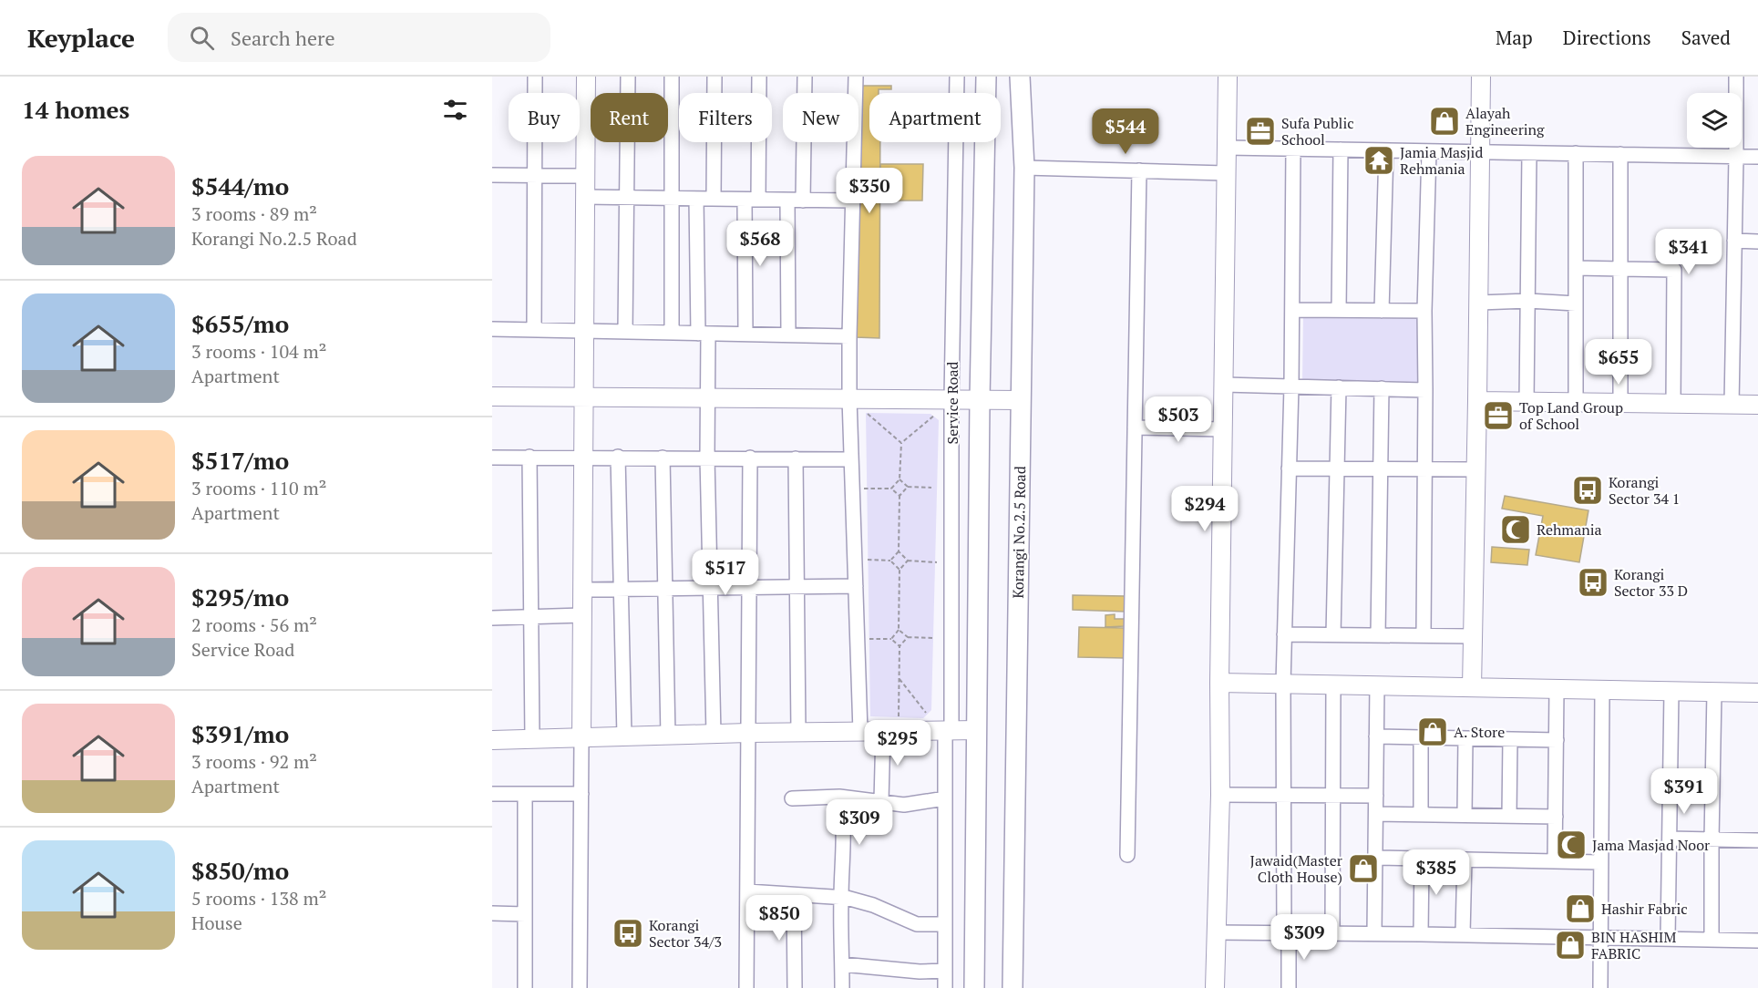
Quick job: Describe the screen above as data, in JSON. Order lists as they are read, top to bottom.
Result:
{
  "streets": {
    "main road": ["Korangi No.2.5 Road"],
    "street": ["Service Road"]
  },
  "places": {
    "shop": [
      "Alayah Engineering",
      "A. Store",
      "Jawaid(Master Cloth House)",
      "Hashir Fabric",
      "BIN HASHIM FABRIC"
    ],
    "office": ["Sufa Public School", "Top Land Group of School"],
    "temple": ["Jamia Masjid Rehmania"],
    "bus stop": ["Korangi Sector 34 1", "Korangi Sector 33 D", "Korangi Sector 34/3"],
    "mosque": ["Rehmania", "Jama Masjad Noor"]
  },
  "page": {
    "header": "Keyplace",
    "search": "Search here",
    "nav": ["Map", "Directions", "Saved"],
    "heading": "14 homes",
    "chip": [
      "Buy",
      "Rent",
      "Filters",
      "New",
      "Apartment"
    ],
    "price": [
      "$544",
      "$350",
      "$568",
      "$341",
      "$655",
      "$503",
      "$294",
      "$517",
      "$295",
      "$391",
      "$309",
      "$385",
      "$850",
      "$309"
    ],
    "list": [
      {
        "name": "$544/mo",
        "note": "3 rooms · 89 m² · Korangi No.2.5 Road"
      },
      {
        "name": "$655/mo",
        "note": "3 rooms · 104 m² · Apartment"
      },
      {
        "name": "$517/mo",
        "note": "3 rooms · 110 m² · Apartment"
      },
      {
        "name": "$295/mo",
        "note": "2 rooms · 56 m² · Service Road"
      },
      {
        "name": "$391/mo",
        "note": "3 rooms · 92 m² · Apartment"
      },
      {
        "name": "$850/mo",
        "note": "5 rooms · 138 m² · House"
      }
    ]
  }
}
